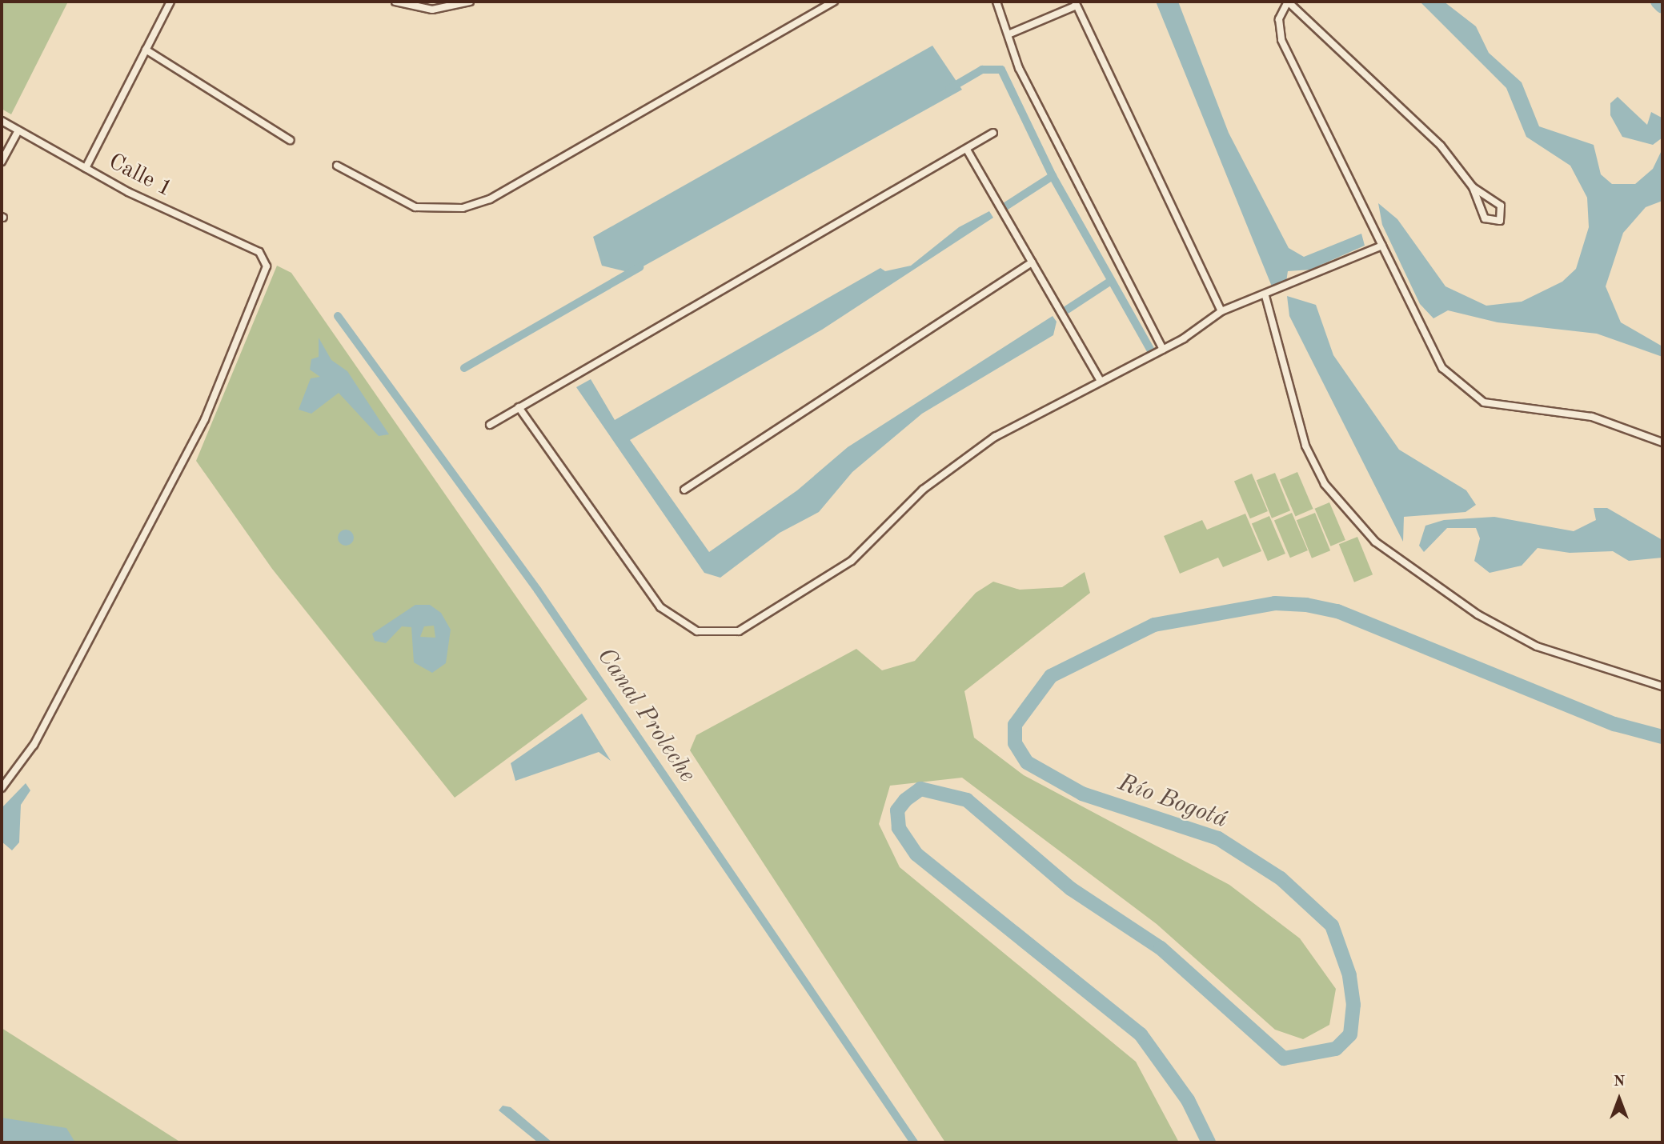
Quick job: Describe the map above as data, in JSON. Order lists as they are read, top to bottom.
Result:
{
  "streets": {
    "street": ["Calle 1"]
  },
  "water": ["Canal Proleche", "Río Bogotá"],
  "north": "top"
}
